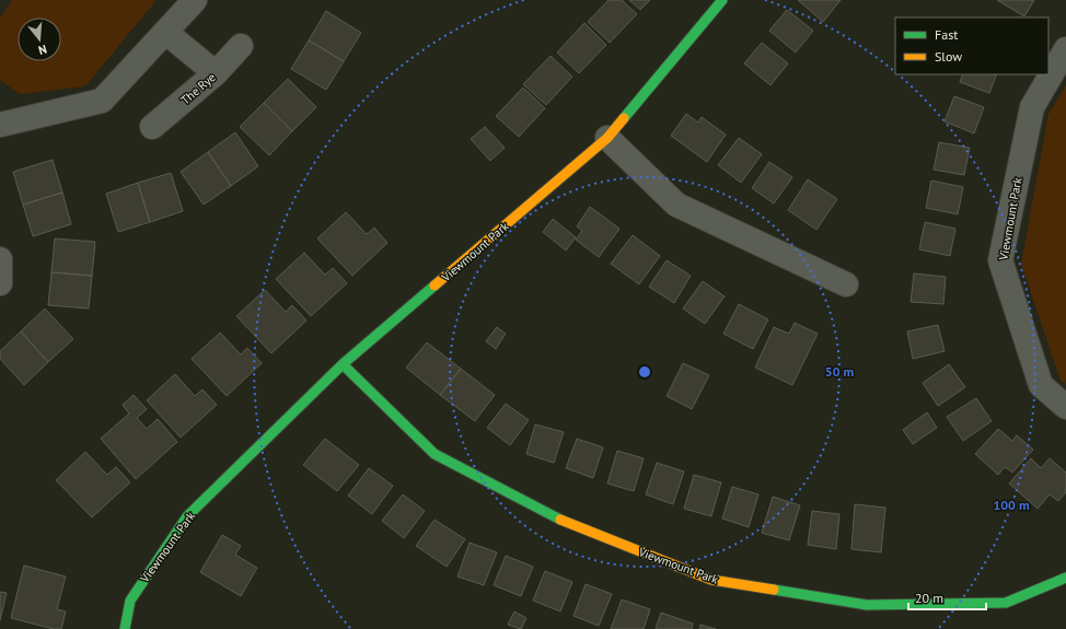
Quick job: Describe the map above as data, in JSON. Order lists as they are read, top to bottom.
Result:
{
  "streets": {
    "street": ["The Rye", "Viewmount Park"]
  },
  "legend": ["Fast", "Slow"],
  "scale_bar": "20 m",
  "north": "bottom",
  "rings": ["50 m", "100 m"]
}
